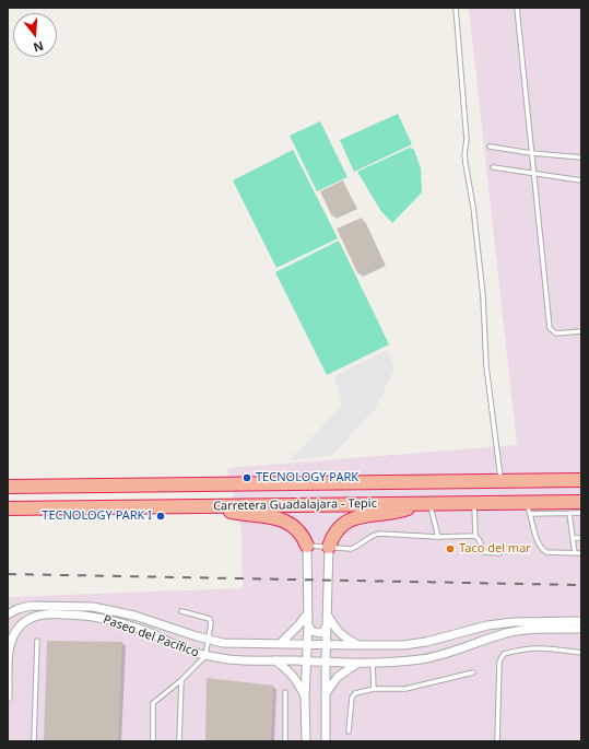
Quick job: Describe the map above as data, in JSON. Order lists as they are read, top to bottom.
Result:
{
  "streets": {
    "highway": ["Carretera Guadalajara - Tepic"],
    "street": ["Paseo del Pacífico"]
  },
  "places": ["TECNOLOGY PARK", "TECNOLOGY PARK I", "Taco del mar"],
  "north": "bottom"
}
